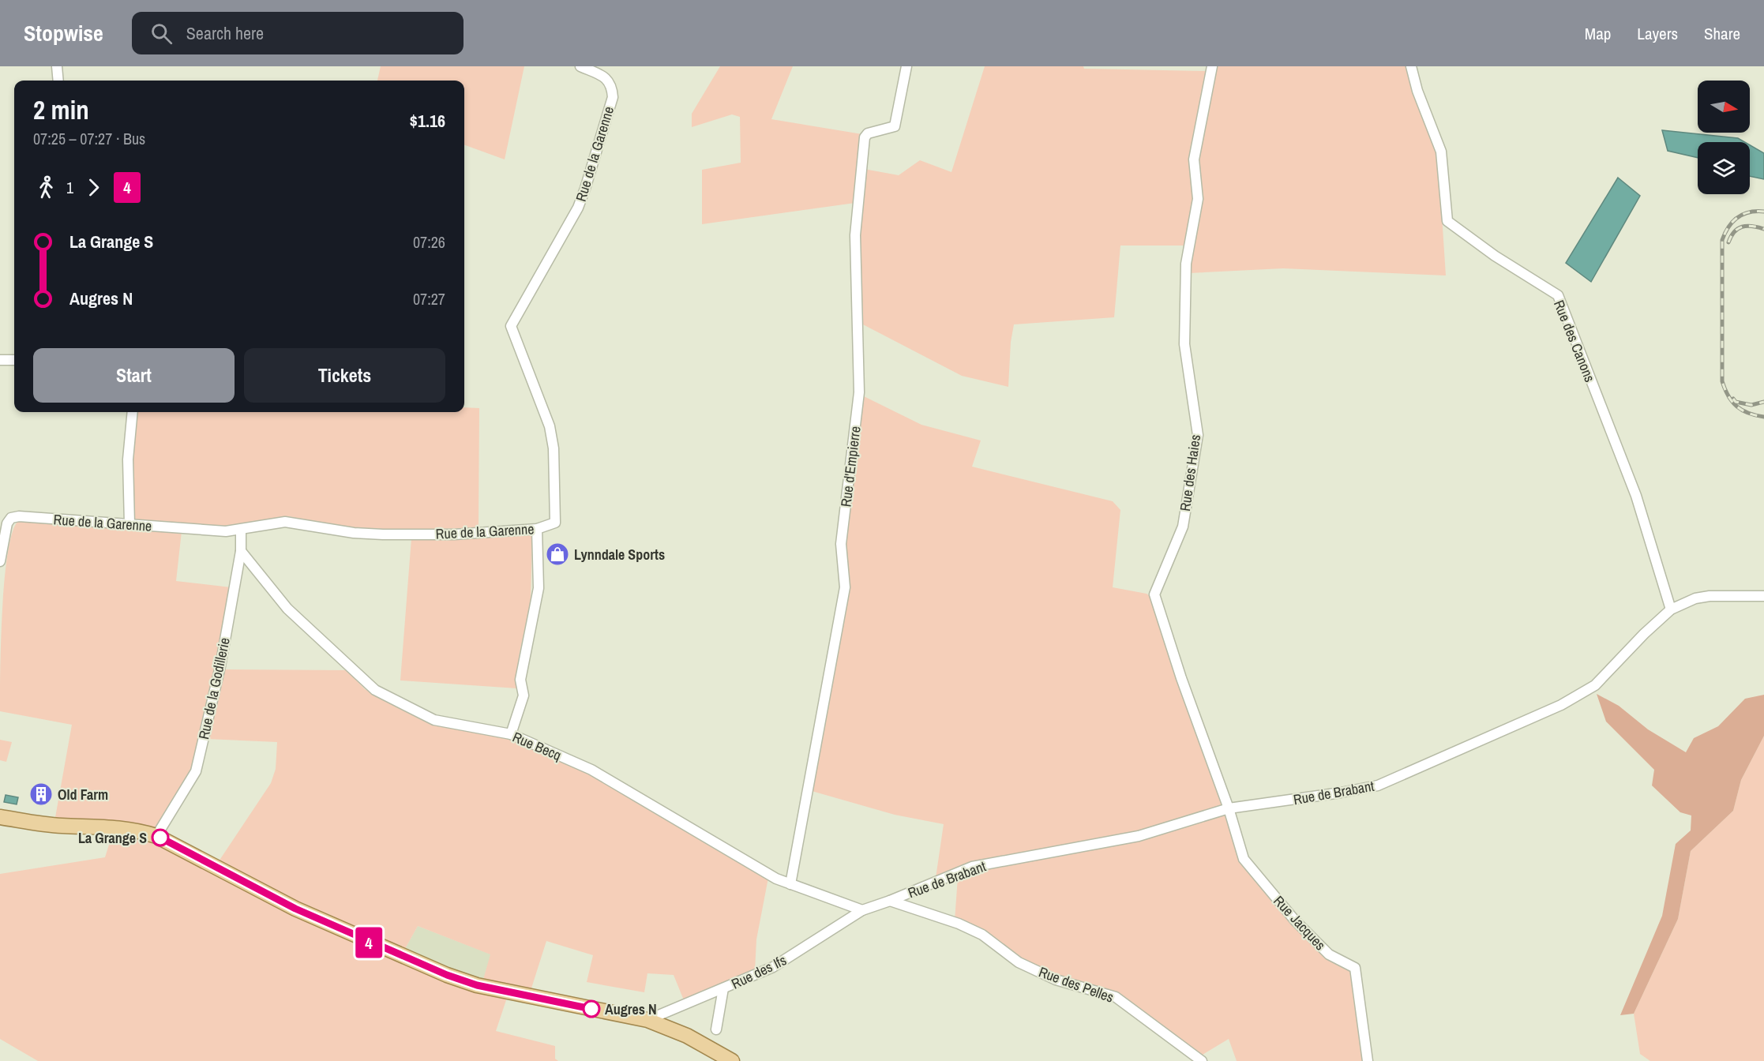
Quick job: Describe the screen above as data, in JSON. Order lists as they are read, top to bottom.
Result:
{
  "streets": {
    "street": [
      "Rue de la Garenne",
      "Rue des Canons",
      "Rue d'Empierre",
      "Rue des Haies",
      "Rue de la Godillerie",
      "Rue Becq",
      "Rue de Brabant",
      "Rue Jacques",
      "Rue des Ifs",
      "Rue des Pelles"
    ]
  },
  "crossings": [
    ["Rue de la Garenne", "Rue de la Godillerie"],
    ["Rue des Canons", "Rue de Brabant"],
    ["Rue d'Empierre", "Rue Becq"],
    ["Rue des Haies", "Rue de Brabant"],
    ["Rue des Haies", "Rue Jacques"],
    ["Rue de la Godillerie", "Rue Becq"],
    ["Rue Becq", "Rue de Brabant"],
    ["Rue Becq", "Rue des Ifs"],
    ["Rue de Brabant", "Rue Jacques"],
    ["Rue de Brabant", "Rue des Ifs"],
    ["Rue de Brabant", "Rue des Pelles"]
  ],
  "places": {
    "shop": ["Lynndale Sports"],
    "building": ["Old Farm"],
    "other": ["La Grange S", "Augres N"]
  },
  "lines": ["bus line 4"],
  "north": "right",
  "page": {
    "header": "Stopwise",
    "search": "Search here",
    "nav": ["Map", "Layers", "Share"],
    "on_map": "4",
    "heading": ["2 min", "07:25 – 07:27 · Bus", "$1.16"],
    "legs": ["1", "4"],
    "list": [
      {
        "name": "La Grange S",
        "value": "07:26"
      },
      {
        "name": "Augres N",
        "value": "07:27"
      }
    ],
    "buttons": ["Start", "Tickets"]
  }
}
